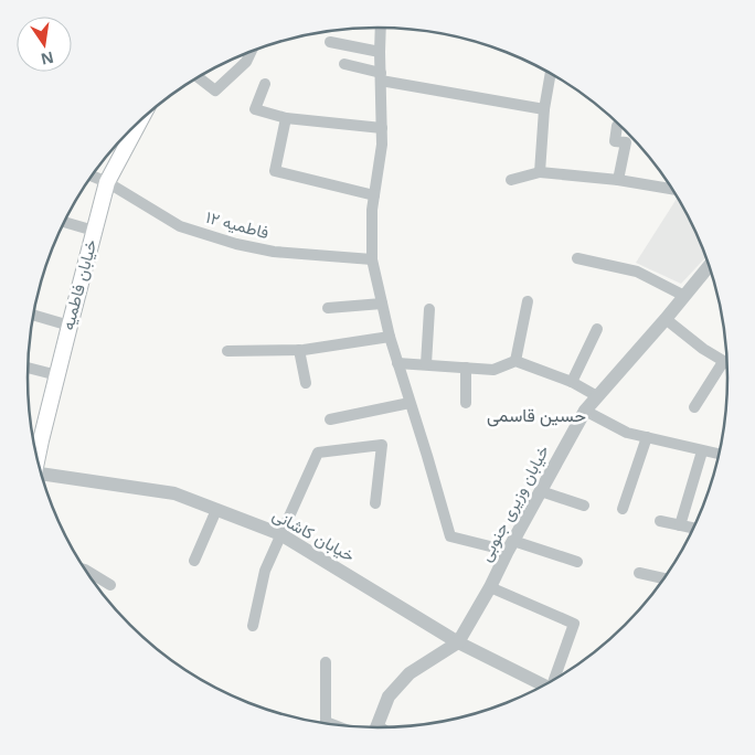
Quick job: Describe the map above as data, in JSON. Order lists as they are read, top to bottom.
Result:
{
  "streets": {
    "main road": ["خیابان فاطمیه"],
    "street": ["فاطمیه ۱۲", "خیابان وزیری جنوبی", "خیابان کاشانی"]
  },
  "crossings": [
    ["فاطمیه ۱۲", "خیابان فاطمیه"],
    ["خیابان وزیری جنوبی", "خیابان کاشانی"]
  ],
  "districts": ["حسین قاسمی"],
  "north": "bottom"
}
